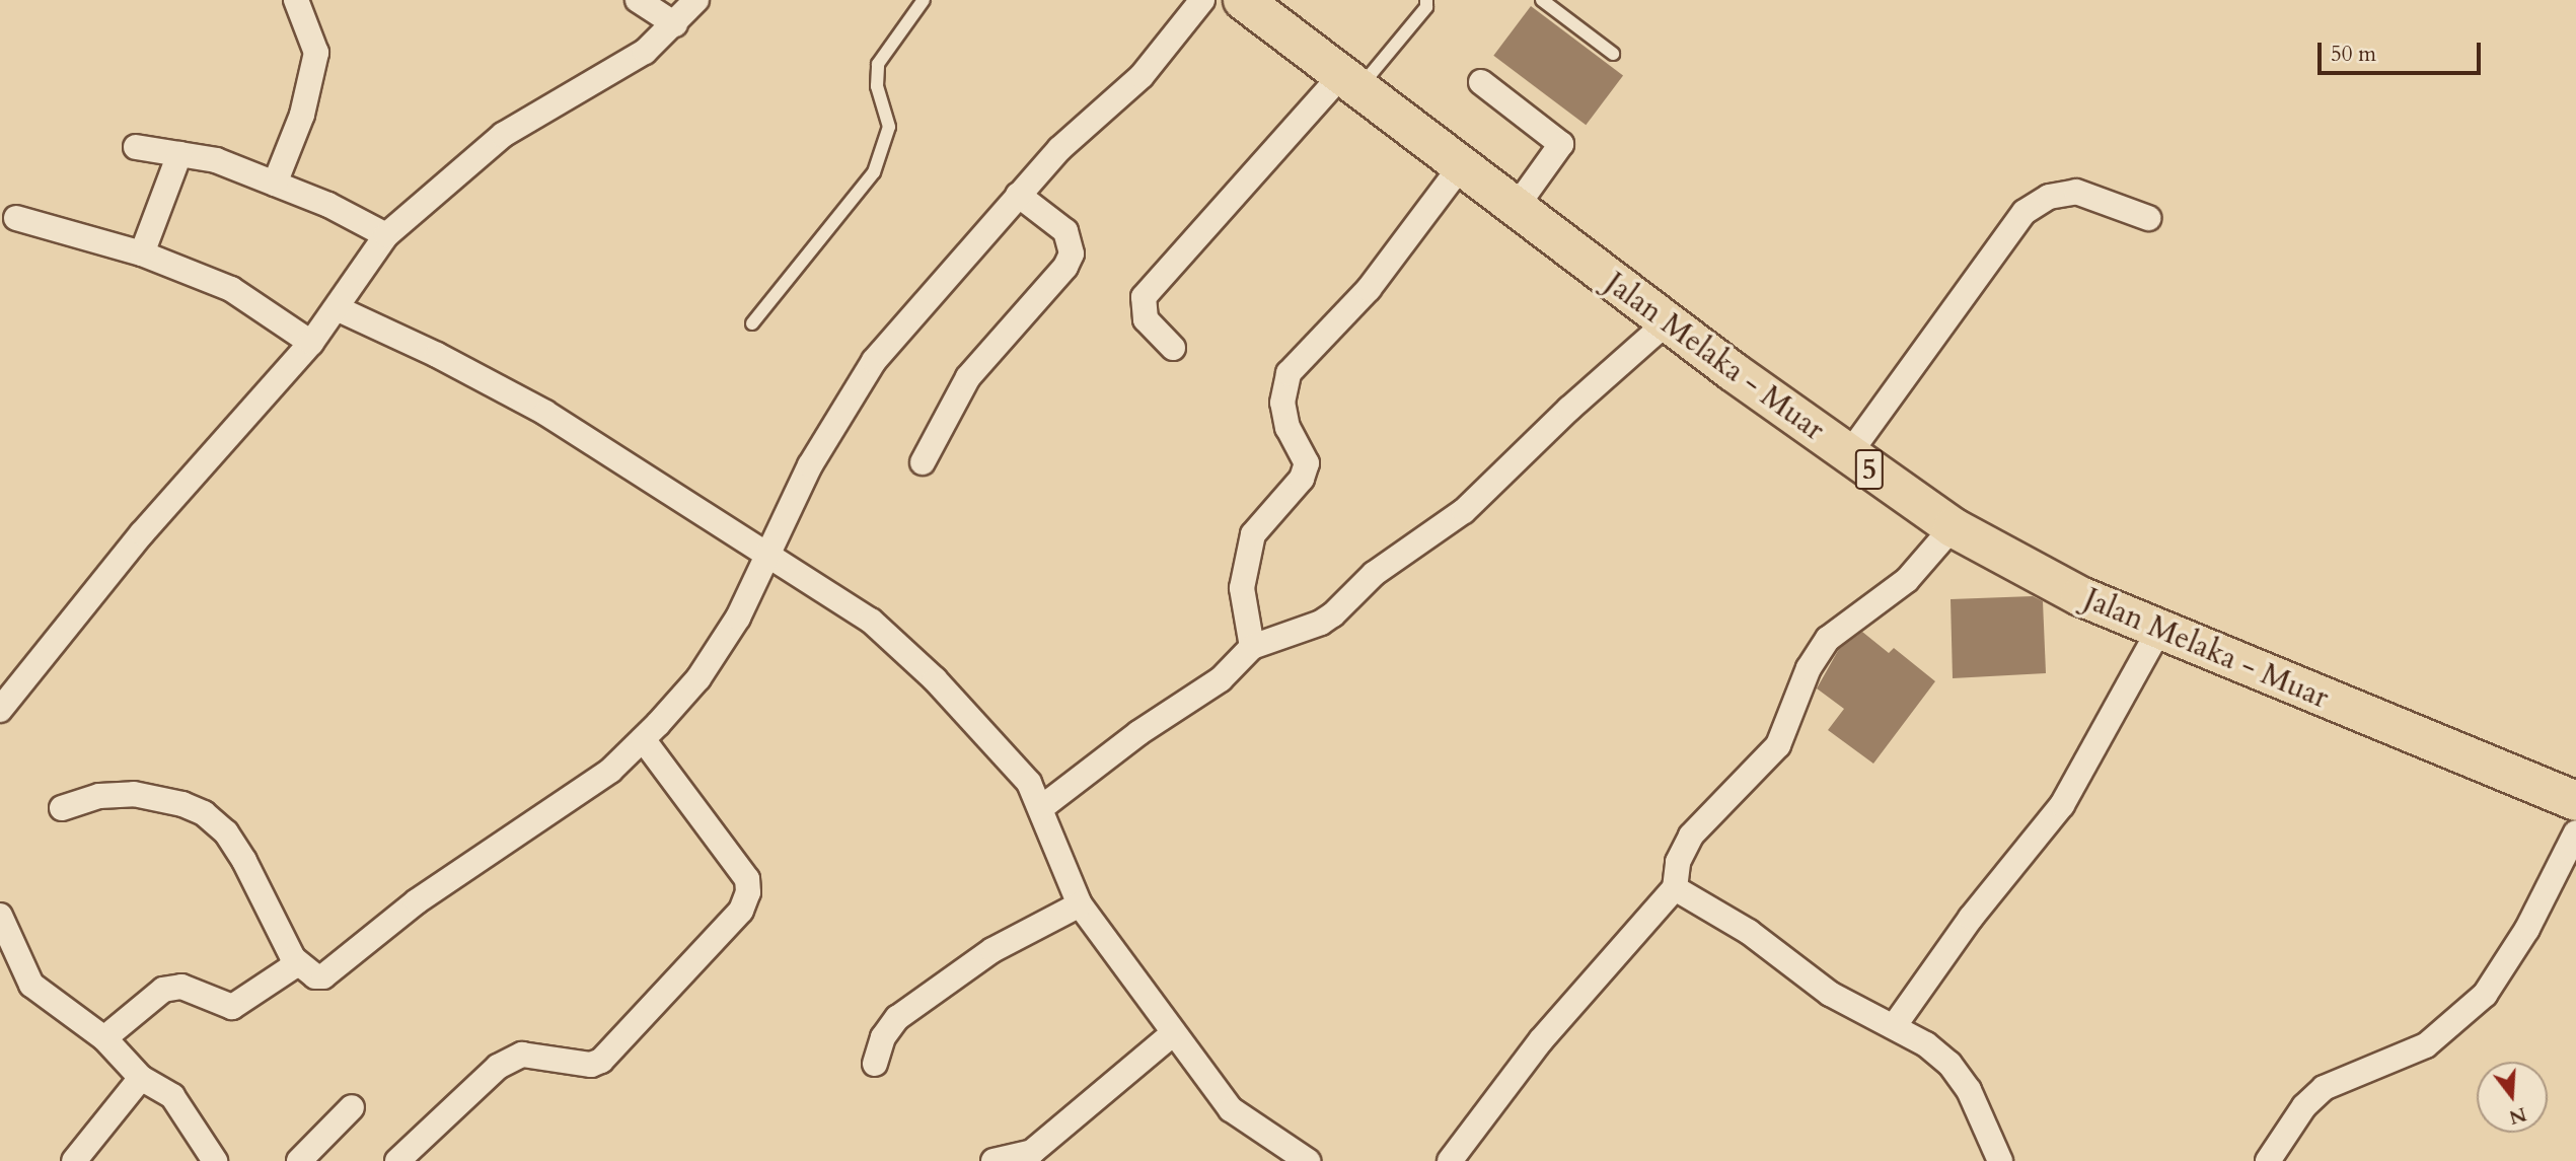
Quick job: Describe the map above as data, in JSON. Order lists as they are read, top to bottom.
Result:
{
  "streets": {
    "main road": ["Jalan Melaka - Muar", "5"]
  },
  "scale_bar": "50 m",
  "north": "bottom"
}
